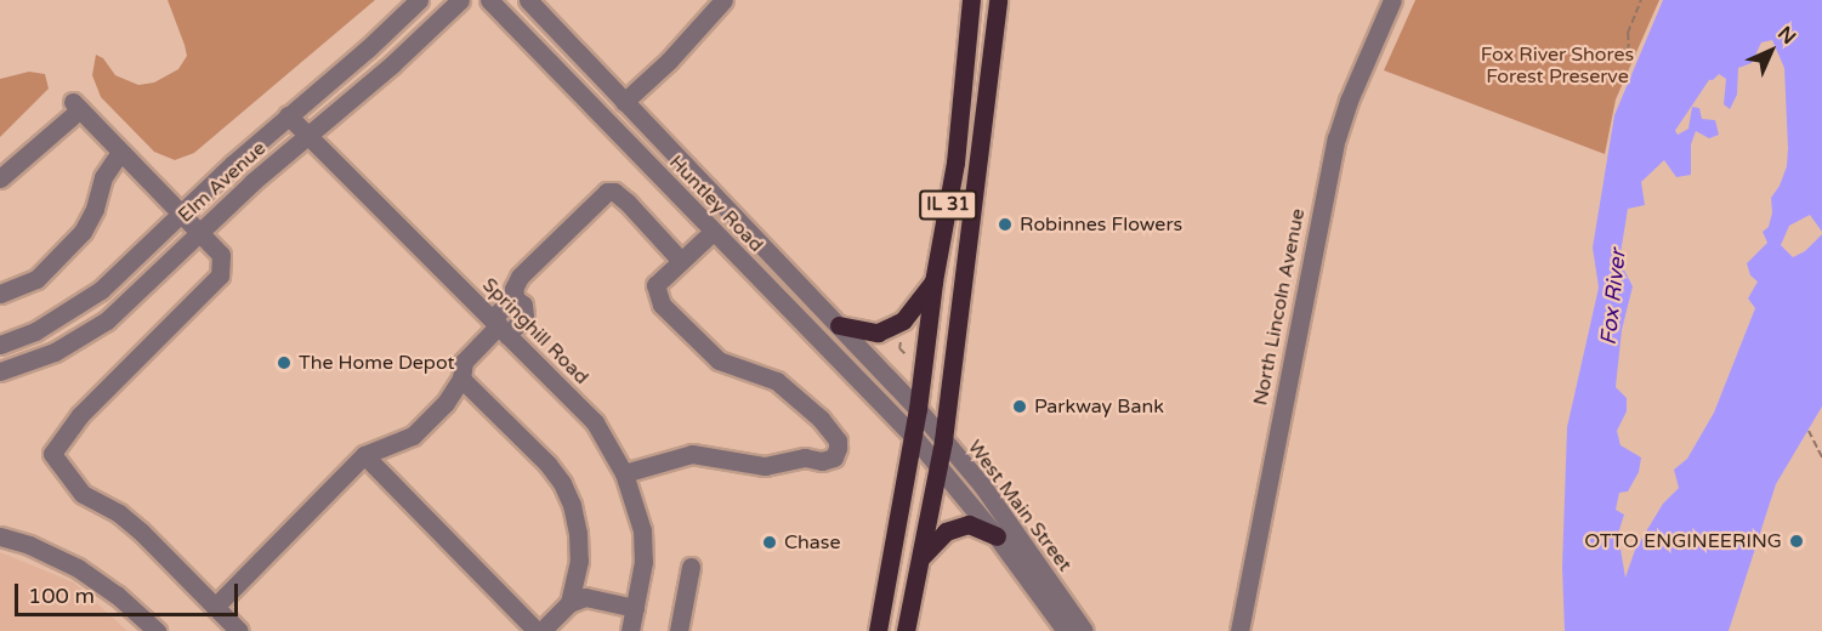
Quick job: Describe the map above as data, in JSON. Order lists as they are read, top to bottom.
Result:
{
  "streets": {
    "main road": ["IL 31"],
    "street": [
      "Elm Avenue",
      "Huntley Road",
      "North Lincoln Avenue",
      "Springhill Road",
      "West Main Street"
    ]
  },
  "crossings": [
    ["Elm Avenue", "Springhill Road"],
    ["Huntley Road", "IL 31"],
    ["Huntley Road", "West Main Street"],
    ["IL 31", "West Main Street"]
  ],
  "water": ["Fox River"],
  "parks": ["Fox River Shores Forest Preserve"],
  "places": [
    "Robinnes Flowers",
    "The Home Depot",
    "Parkway Bank",
    "OTTO ENGINEERING",
    "Chase"
  ],
  "scale_bar": "100 m",
  "north": "top right"
}
